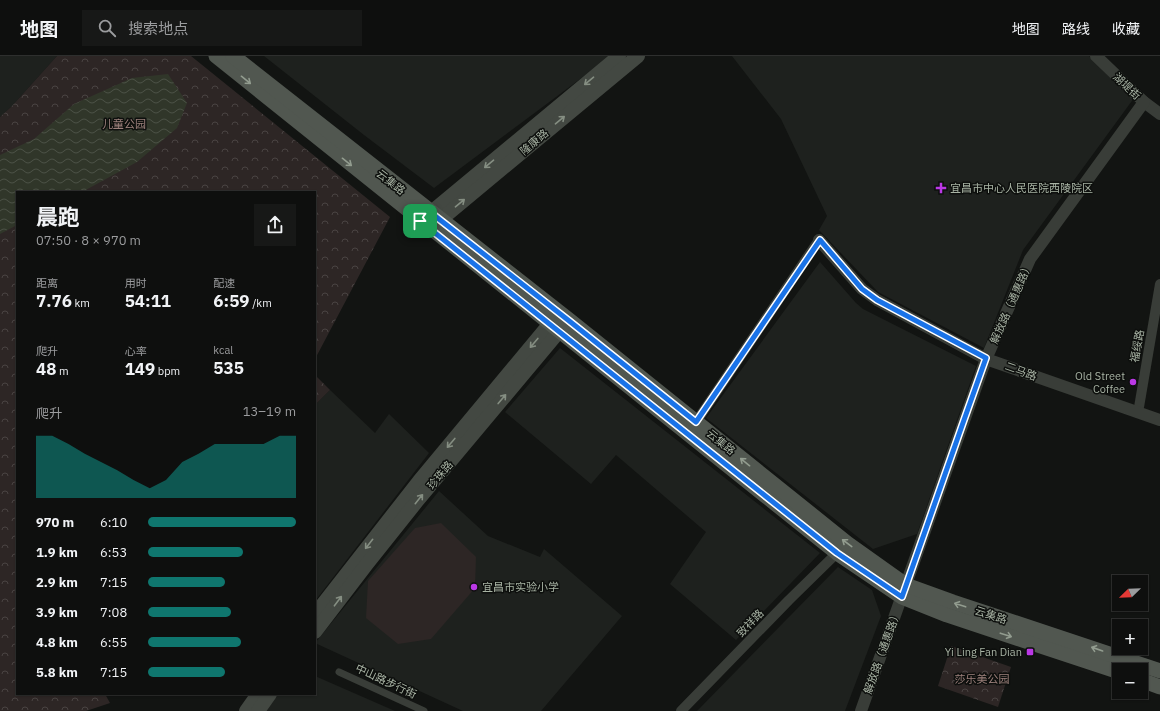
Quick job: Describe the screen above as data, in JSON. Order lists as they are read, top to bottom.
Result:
{
  "streets": {
    "main road": ["隆康路", "云集路", "珍珠路"],
    "street": [
      "湖堤街",
      "解放路（通惠路）",
      "福绥路",
      "二马路",
      "致祥路",
      "中山路步行街"
    ]
  },
  "crossings": [
    ["湖堤街", "解放路（通惠路）"],
    ["隆康路", "云集路"],
    ["云集路", "解放路（通惠路）"],
    ["云集路", "珍珠路"],
    ["云集路", "致祥路"],
    ["解放路（通惠路）", "二马路"],
    ["福绥路", "二马路"]
  ],
  "parks": ["儿童公园", "莎乐美公园"],
  "places": {
    "health": ["宜昌市中心人民医院西陵院区"],
    "other": ["Old Street Coffee", "宜昌市实验小学"],
    "transit": ["Yi Ling Fan Dian"]
  },
  "north": "bottom left",
  "page": {
    "header": "地图",
    "search": "搜索地点",
    "nav": ["地图", "路线", "收藏"],
    "heading": ["晨跑", "07:50 · 8 × 970 m"],
    "stats": [
      ["距离", "7.76 km"],
      ["用时", "54:11"],
      ["配速", "6:59 /km"],
      ["爬升", "48 m"],
      ["心率", "149 bpm"],
      ["kcal", "535"]
    ],
    "chart": ["爬升", "13–19 m"],
    "list": [
      {
        "name": "970 m",
        "note": "6:10"
      },
      {
        "name": "1.9 km",
        "note": "6:53"
      },
      {
        "name": "2.9 km",
        "note": "7:15"
      },
      {
        "name": "3.9 km",
        "note": "7:08"
      },
      {
        "name": "4.8 km",
        "note": "6:55"
      },
      {
        "name": "5.8 km",
        "note": "7:15"
      }
    ],
    "map_buttons": ["+", "−"]
  }
}
